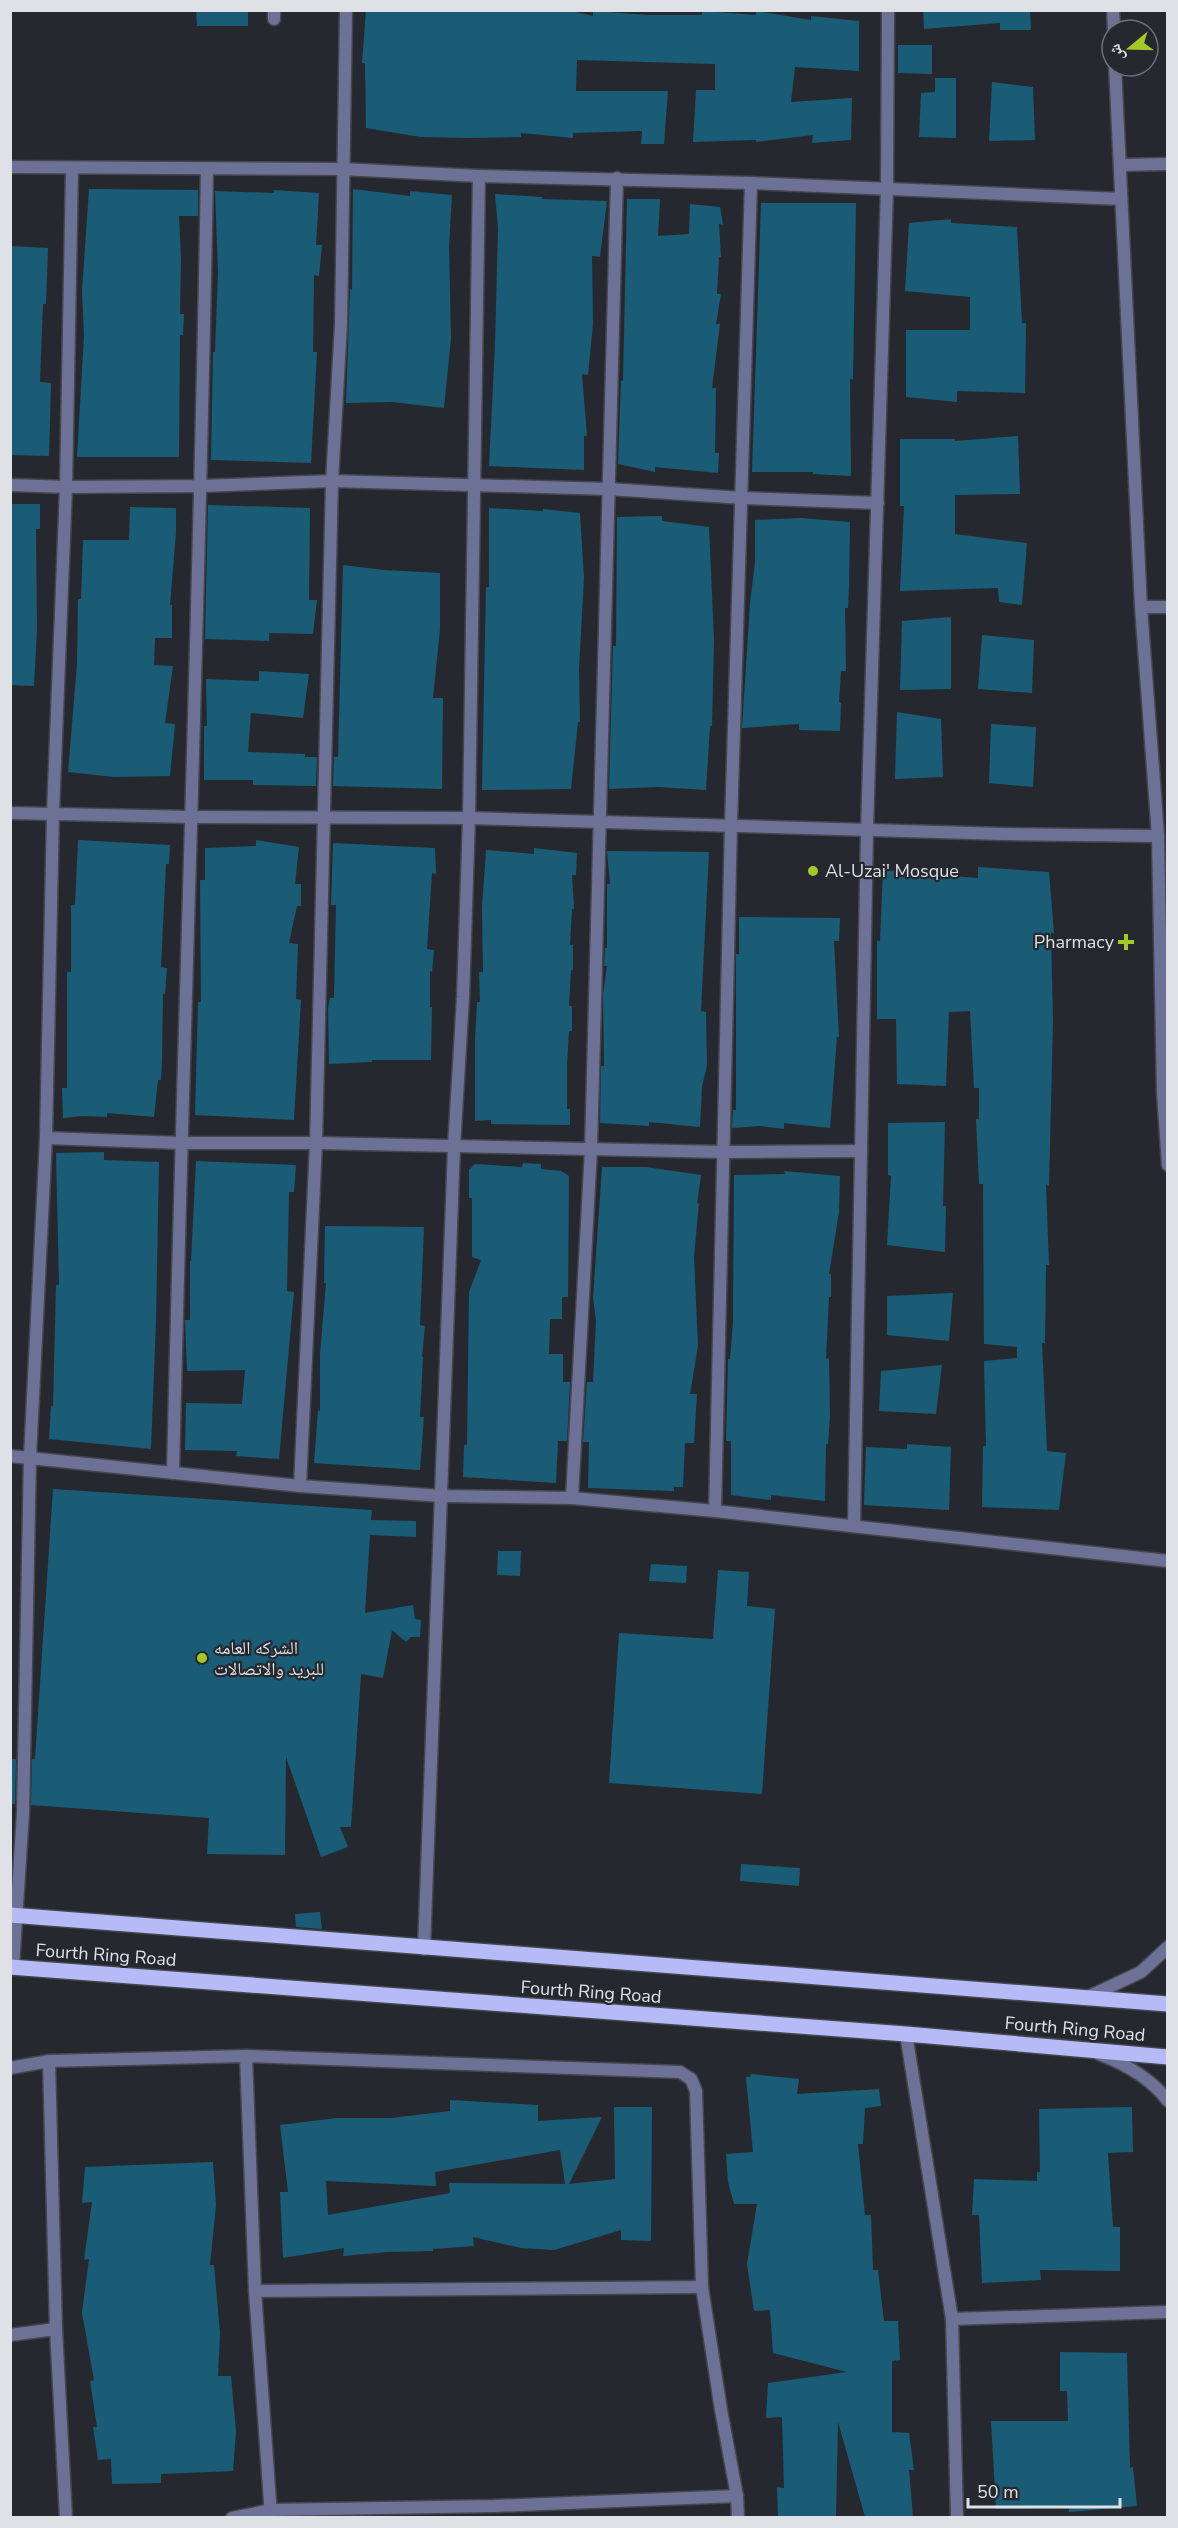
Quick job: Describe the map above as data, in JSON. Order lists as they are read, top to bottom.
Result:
{
  "streets": {
    "main road": ["Fourth Ring Road"]
  },
  "places": {
    "other": ["Al-Uzai' Mosque", "الشركه العامه للبريد والاتصالات"],
    "health": ["Pharmacy"]
  },
  "scale_bar": "50 m",
  "north": "left"
}
